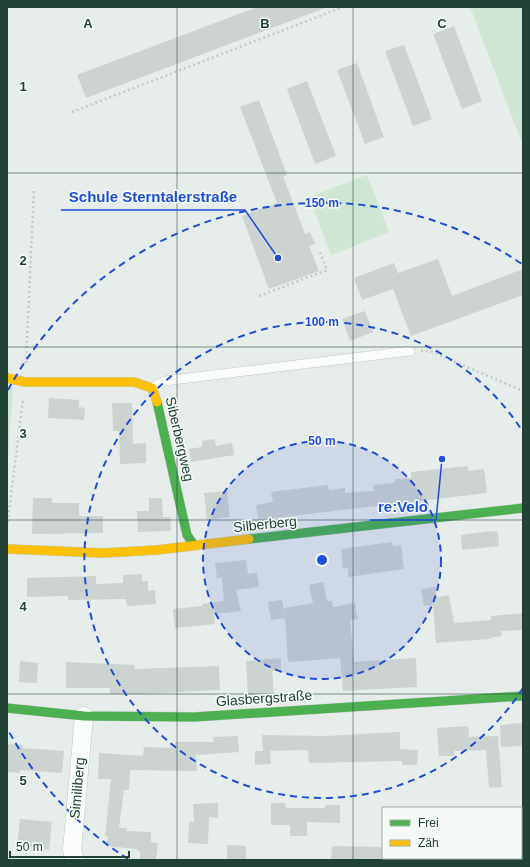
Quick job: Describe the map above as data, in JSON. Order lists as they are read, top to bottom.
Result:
{
  "streets": {
    "street": [
      "Siberbergweg",
      "Silberberg",
      "Glasbergstraße",
      "Similiberg"
    ]
  },
  "crossings": [
    ["Siberbergweg", "Silberberg"],
    ["Glasbergstraße", "Similiberg"]
  ],
  "places": ["Schule Sterntalerstraße", "re:Velo"],
  "legend": ["Frei", "Zäh"],
  "scale_bar": "50 m",
  "grid": {
    "columns": ["A", "B", "C"],
    "rows": [
      "1",
      "2",
      "3",
      "4",
      "5"
    ]
  },
  "rings": ["150 m", "100 m", "50 m"]
}
